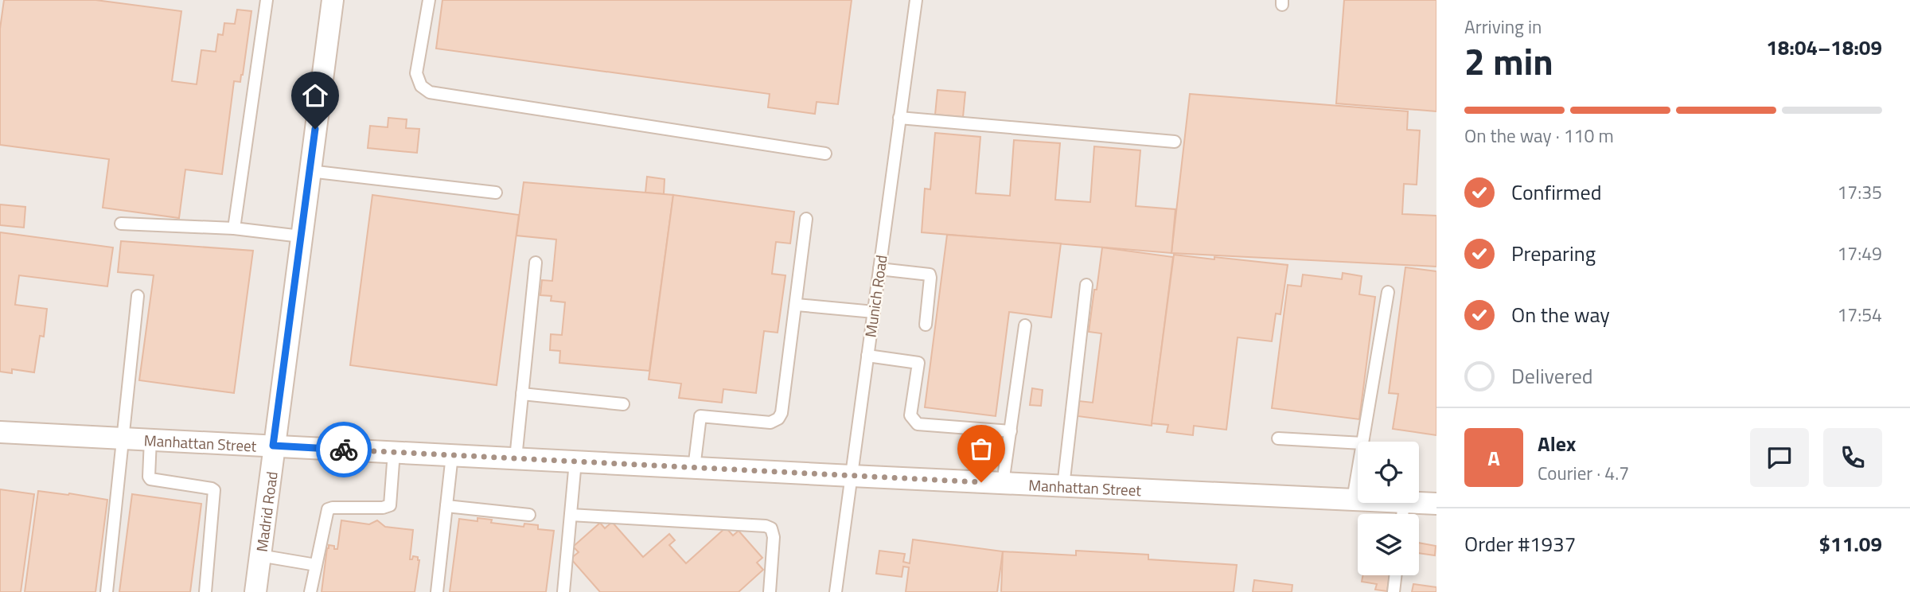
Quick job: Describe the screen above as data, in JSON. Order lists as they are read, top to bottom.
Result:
{
  "streets": {
    "street": ["Manhattan Street", "Madrid Road"],
    "lane": ["Munich Road"]
  },
  "crossings": [
    ["Munich Road", "Manhattan Street"],
    ["Manhattan Street", "Madrid Road"]
  ],
  "page": {
    "heading": ["2 min", "Arriving in", "18:04–18:09"],
    "panel": [
      "Alex",
      "Courier · 4.7",
      "Order #1937",
      "$11.09"
    ],
    "bar": "On the way · 110 m",
    "list": [
      ["Confirmed", "17:35"],
      ["Preparing", "17:49"],
      ["On the way", "17:54"],
      "Delivered"
    ],
    "round": "A"
  }
}
